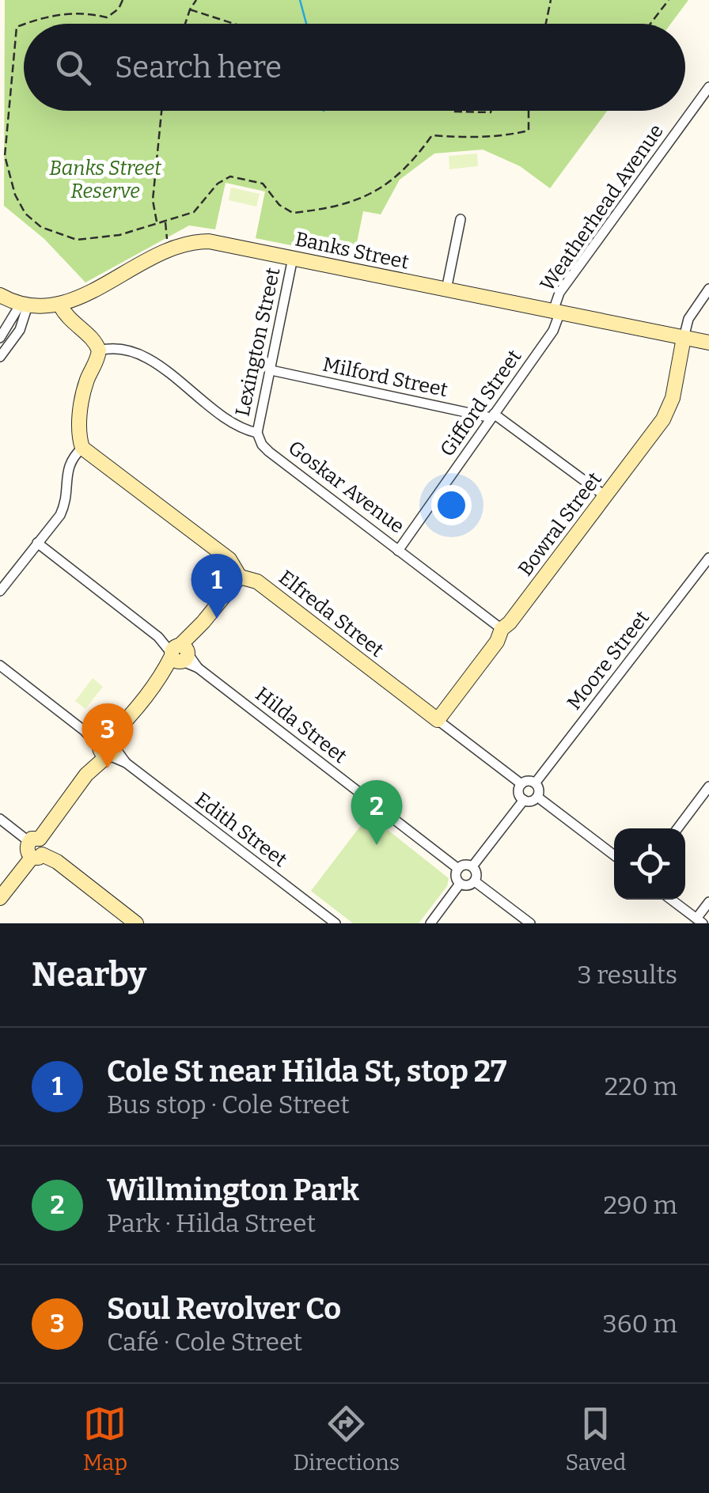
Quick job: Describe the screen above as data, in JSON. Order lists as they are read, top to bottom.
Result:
{
  "streets": {
    "street": [
      "Weatherhead Avenue",
      "Banks Street",
      "Lexington Street",
      "Milford Street",
      "Gifford Street",
      "Goskar Avenue",
      "Bowral Street",
      "Elfreda Street",
      "Moore Street",
      "Hilda Street",
      "Edith Street"
    ]
  },
  "crossings": [
    ["Weatherhead Avenue", "Banks Street"],
    ["Weatherhead Avenue", "Gifford Street"],
    ["Banks Street", "Lexington Street"],
    ["Banks Street", "Gifford Street"],
    ["Banks Street", "Bowral Street"],
    ["Lexington Street", "Milford Street"],
    ["Lexington Street", "Goskar Avenue"],
    ["Milford Street", "Gifford Street"],
    ["Milford Street", "Bowral Street"],
    ["Gifford Street", "Goskar Avenue"],
    ["Goskar Avenue", "Bowral Street"],
    ["Bowral Street", "Elfreda Street"],
    ["Elfreda Street", "Moore Street"]
  ],
  "parks": ["Banks Street Reserve"],
  "page": {
    "search": "Search here",
    "pins": ["1", "3", "2"],
    "heading": ["Nearby", "3 results"],
    "list": [
      {
        "mark": "1",
        "name": "Cole St near Hilda St, stop 27",
        "note": "Bus stop · Cole Street",
        "value": "220 m"
      },
      {
        "mark": "2",
        "name": "Willmington Park",
        "note": "Park · Hilda Street",
        "value": "290 m"
      },
      {
        "mark": "3",
        "name": "Soul Revolver Co",
        "note": "Café · Cole Street",
        "value": "360 m"
      }
    ],
    "nav": ["Map", "Directions", "Saved"]
  }
}
